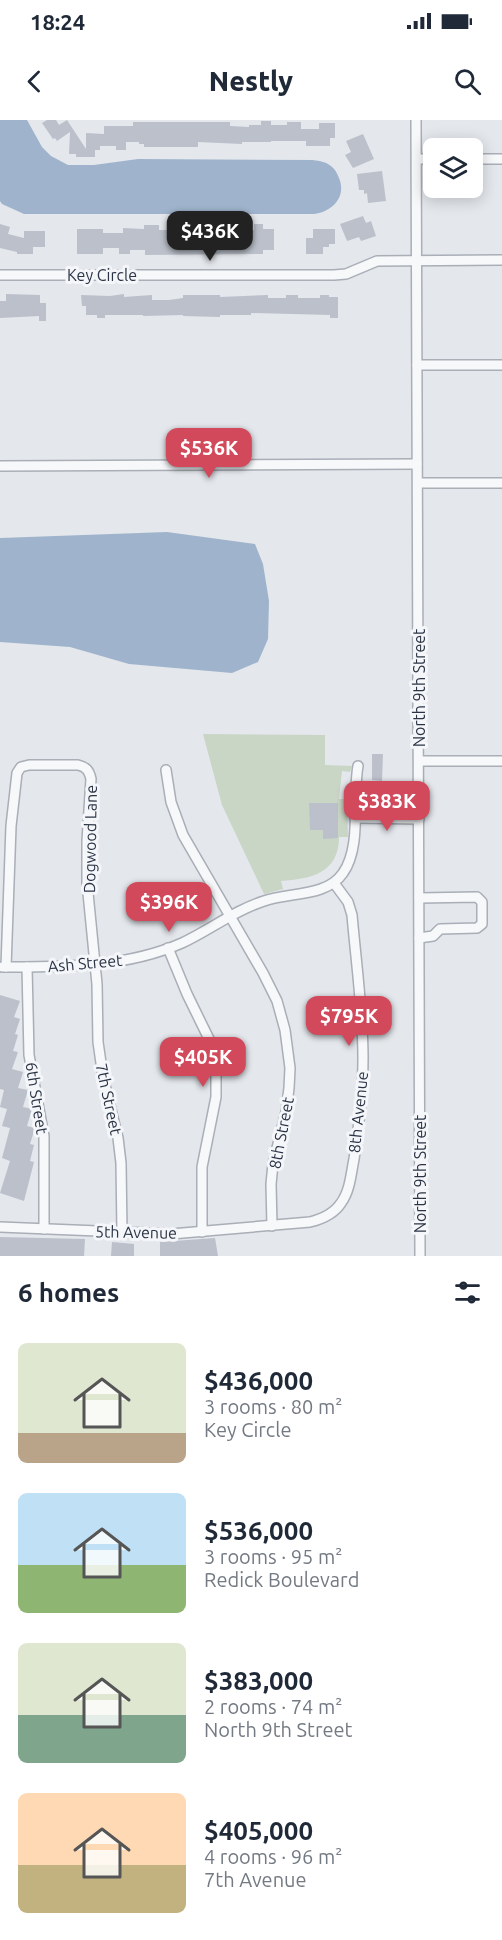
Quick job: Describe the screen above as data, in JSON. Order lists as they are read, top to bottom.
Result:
{
  "streets": {
    "street": [
      "Key Circle",
      "North 9th Street",
      "Dogwood Lane",
      "Ash Street",
      "6th Street",
      "7th Street",
      "8th Avenue",
      "8th Street",
      "5th Avenue"
    ]
  },
  "crossings": [
    ["Key Circle", "North 9th Street"],
    ["Dogwood Lane", "Ash Street"],
    ["Dogwood Lane", "7th Street"],
    ["Ash Street", "6th Street"],
    ["Ash Street", "7th Street"],
    ["Ash Street", "8th Avenue"],
    ["Ash Street", "8th Street"],
    ["6th Street", "5th Avenue"],
    ["7th Street", "5th Avenue"],
    ["8th Avenue", "8th Street"],
    ["8th Avenue", "5th Avenue"],
    ["8th Street", "5th Avenue"]
  ],
  "page": {
    "status": "18:24",
    "header": "Nestly",
    "price": [
      "$436K",
      "$536K",
      "$383K",
      "$396K",
      "$795K",
      "$405K"
    ],
    "heading": "6 homes",
    "list": [
      {
        "name": "$436,000",
        "note": "3 rooms · 80 m² · Key Circle"
      },
      {
        "name": "$536,000",
        "note": "3 rooms · 95 m² · Redick Boulevard"
      },
      {
        "name": "$383,000",
        "note": "2 rooms · 74 m² · North 9th Street"
      },
      {
        "name": "$405,000",
        "note": "4 rooms · 96 m² · 7th Avenue"
      }
    ]
  }
}
